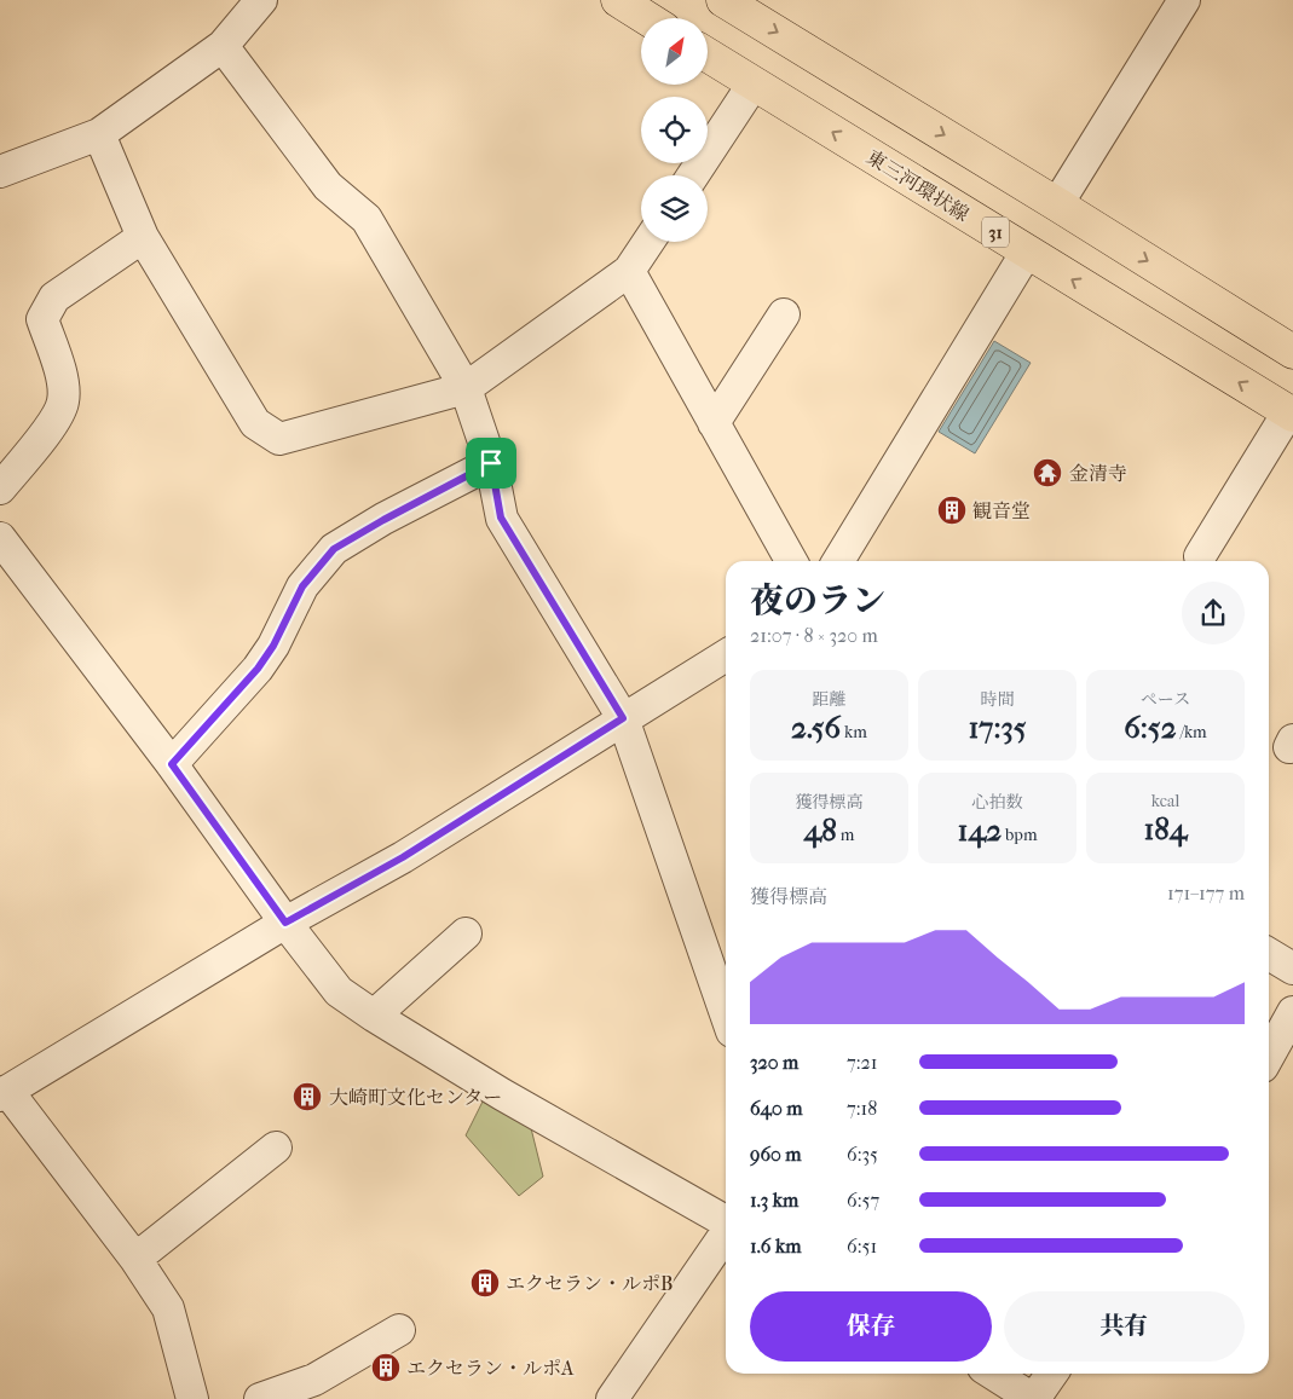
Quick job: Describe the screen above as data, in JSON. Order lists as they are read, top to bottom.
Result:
{
  "streets": {
    "main road": ["東三河環状線", "31"]
  },
  "places": {
    "temple": ["金清寺"],
    "building": [
      "観音堂",
      "大崎町文化センター",
      "エクセラン・ルポB",
      "エクセラン・ルポA"
    ]
  },
  "north": "top right",
  "page": {
    "heading": ["夜のラン", "21:07 · 8 × 320 m"],
    "stats": [
      ["距離", "2.56 km"],
      ["時間", "17:35"],
      ["ペース", "6:52 /km"],
      ["獲得標高", "48 m"],
      ["心拍数", "142 bpm"],
      ["kcal", "184"]
    ],
    "chart": ["獲得標高", "171–177 m"],
    "list": [
      {
        "name": "320 m",
        "note": "7:21"
      },
      {
        "name": "640 m",
        "note": "7:18"
      },
      {
        "name": "960 m",
        "note": "6:35"
      },
      {
        "name": "1.3 km",
        "note": "6:57"
      },
      {
        "name": "1.6 km",
        "note": "6:51"
      }
    ],
    "buttons": ["保存", "共有"]
  }
}
